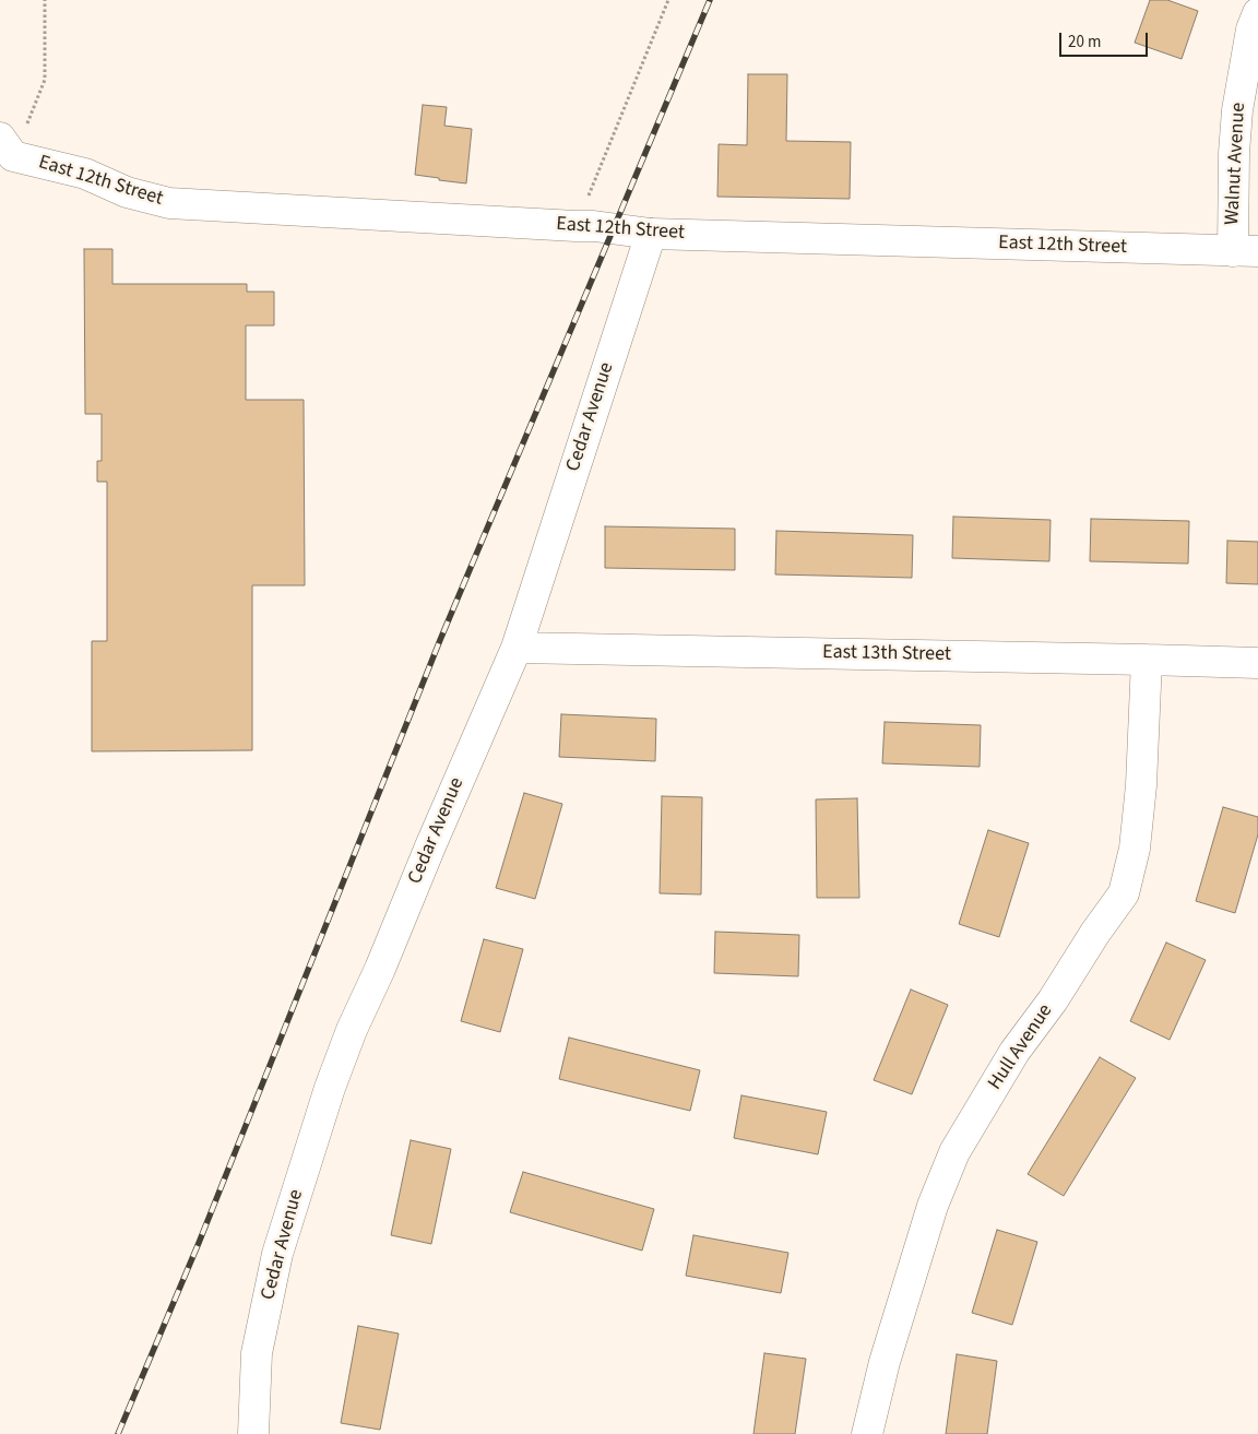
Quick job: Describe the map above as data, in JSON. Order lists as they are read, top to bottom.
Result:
{
  "streets": {
    "street": [
      "Walnut Avenue",
      "East 12th Street",
      "Cedar Avenue",
      "East 13th Street",
      "Hull Avenue"
    ]
  },
  "crossings": [
    ["Walnut Avenue", "East 12th Street"],
    ["East 12th Street", "Cedar Avenue"],
    ["Cedar Avenue", "East 13th Street"],
    ["East 13th Street", "Hull Avenue"]
  ],
  "scale_bar": "20 m"
}
